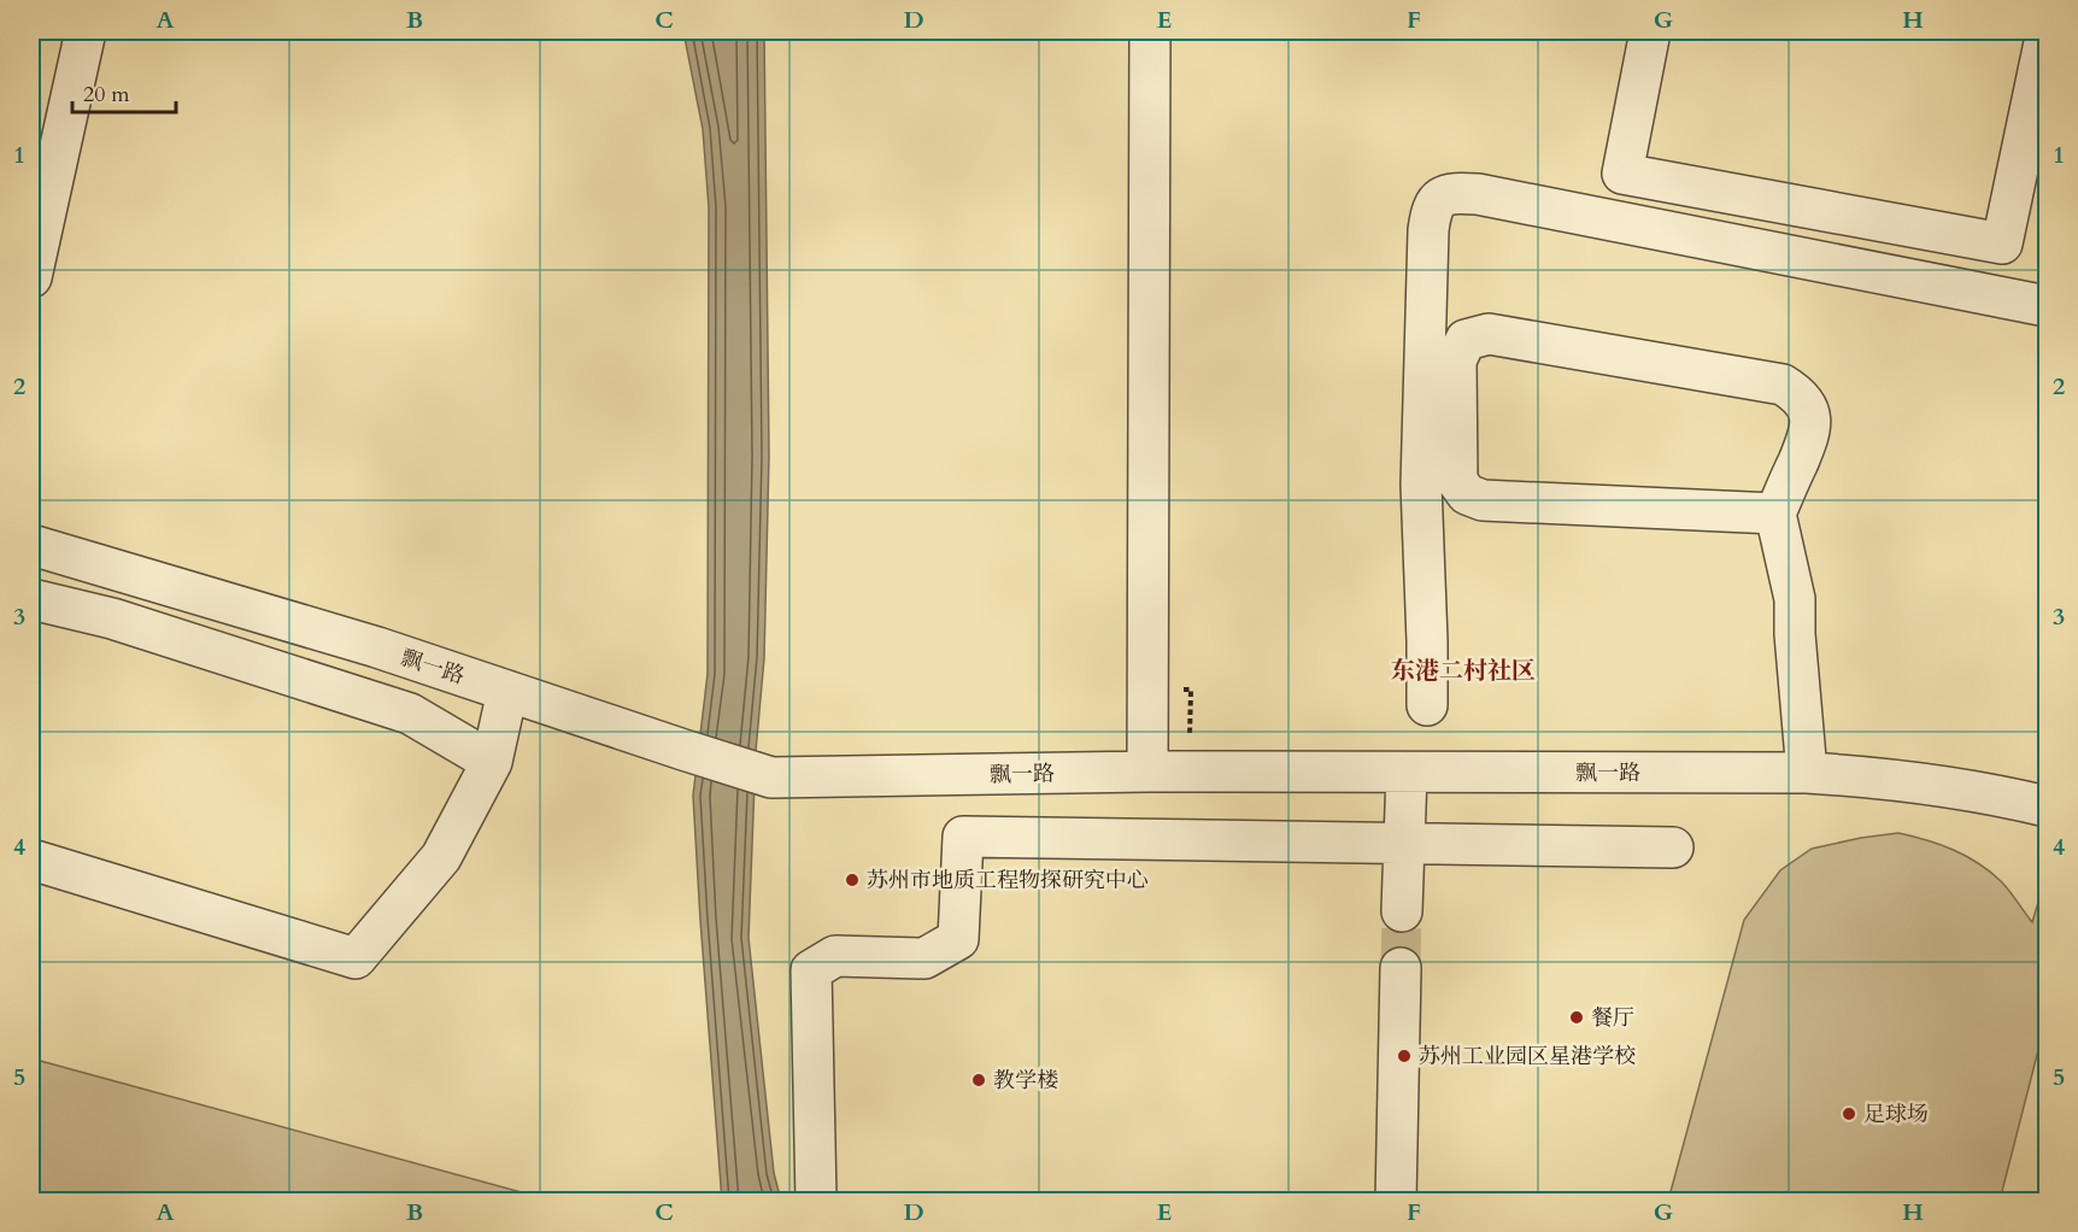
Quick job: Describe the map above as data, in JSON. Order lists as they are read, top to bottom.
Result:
{
  "streets": {
    "street": ["飘一路"]
  },
  "districts": ["东港二村社区"],
  "places": [
    "苏州市地质工程物探研究中心",
    "餐厅",
    "苏州工业园区星港学校",
    "教学楼",
    "足球场"
  ],
  "scale_bar": "20 m",
  "grid": {
    "columns": [
      "A",
      "B",
      "C",
      "D",
      "E",
      "F",
      "G",
      "H"
    ],
    "rows": [
      "1",
      "2",
      "3",
      "4",
      "5"
    ]
  }
}
